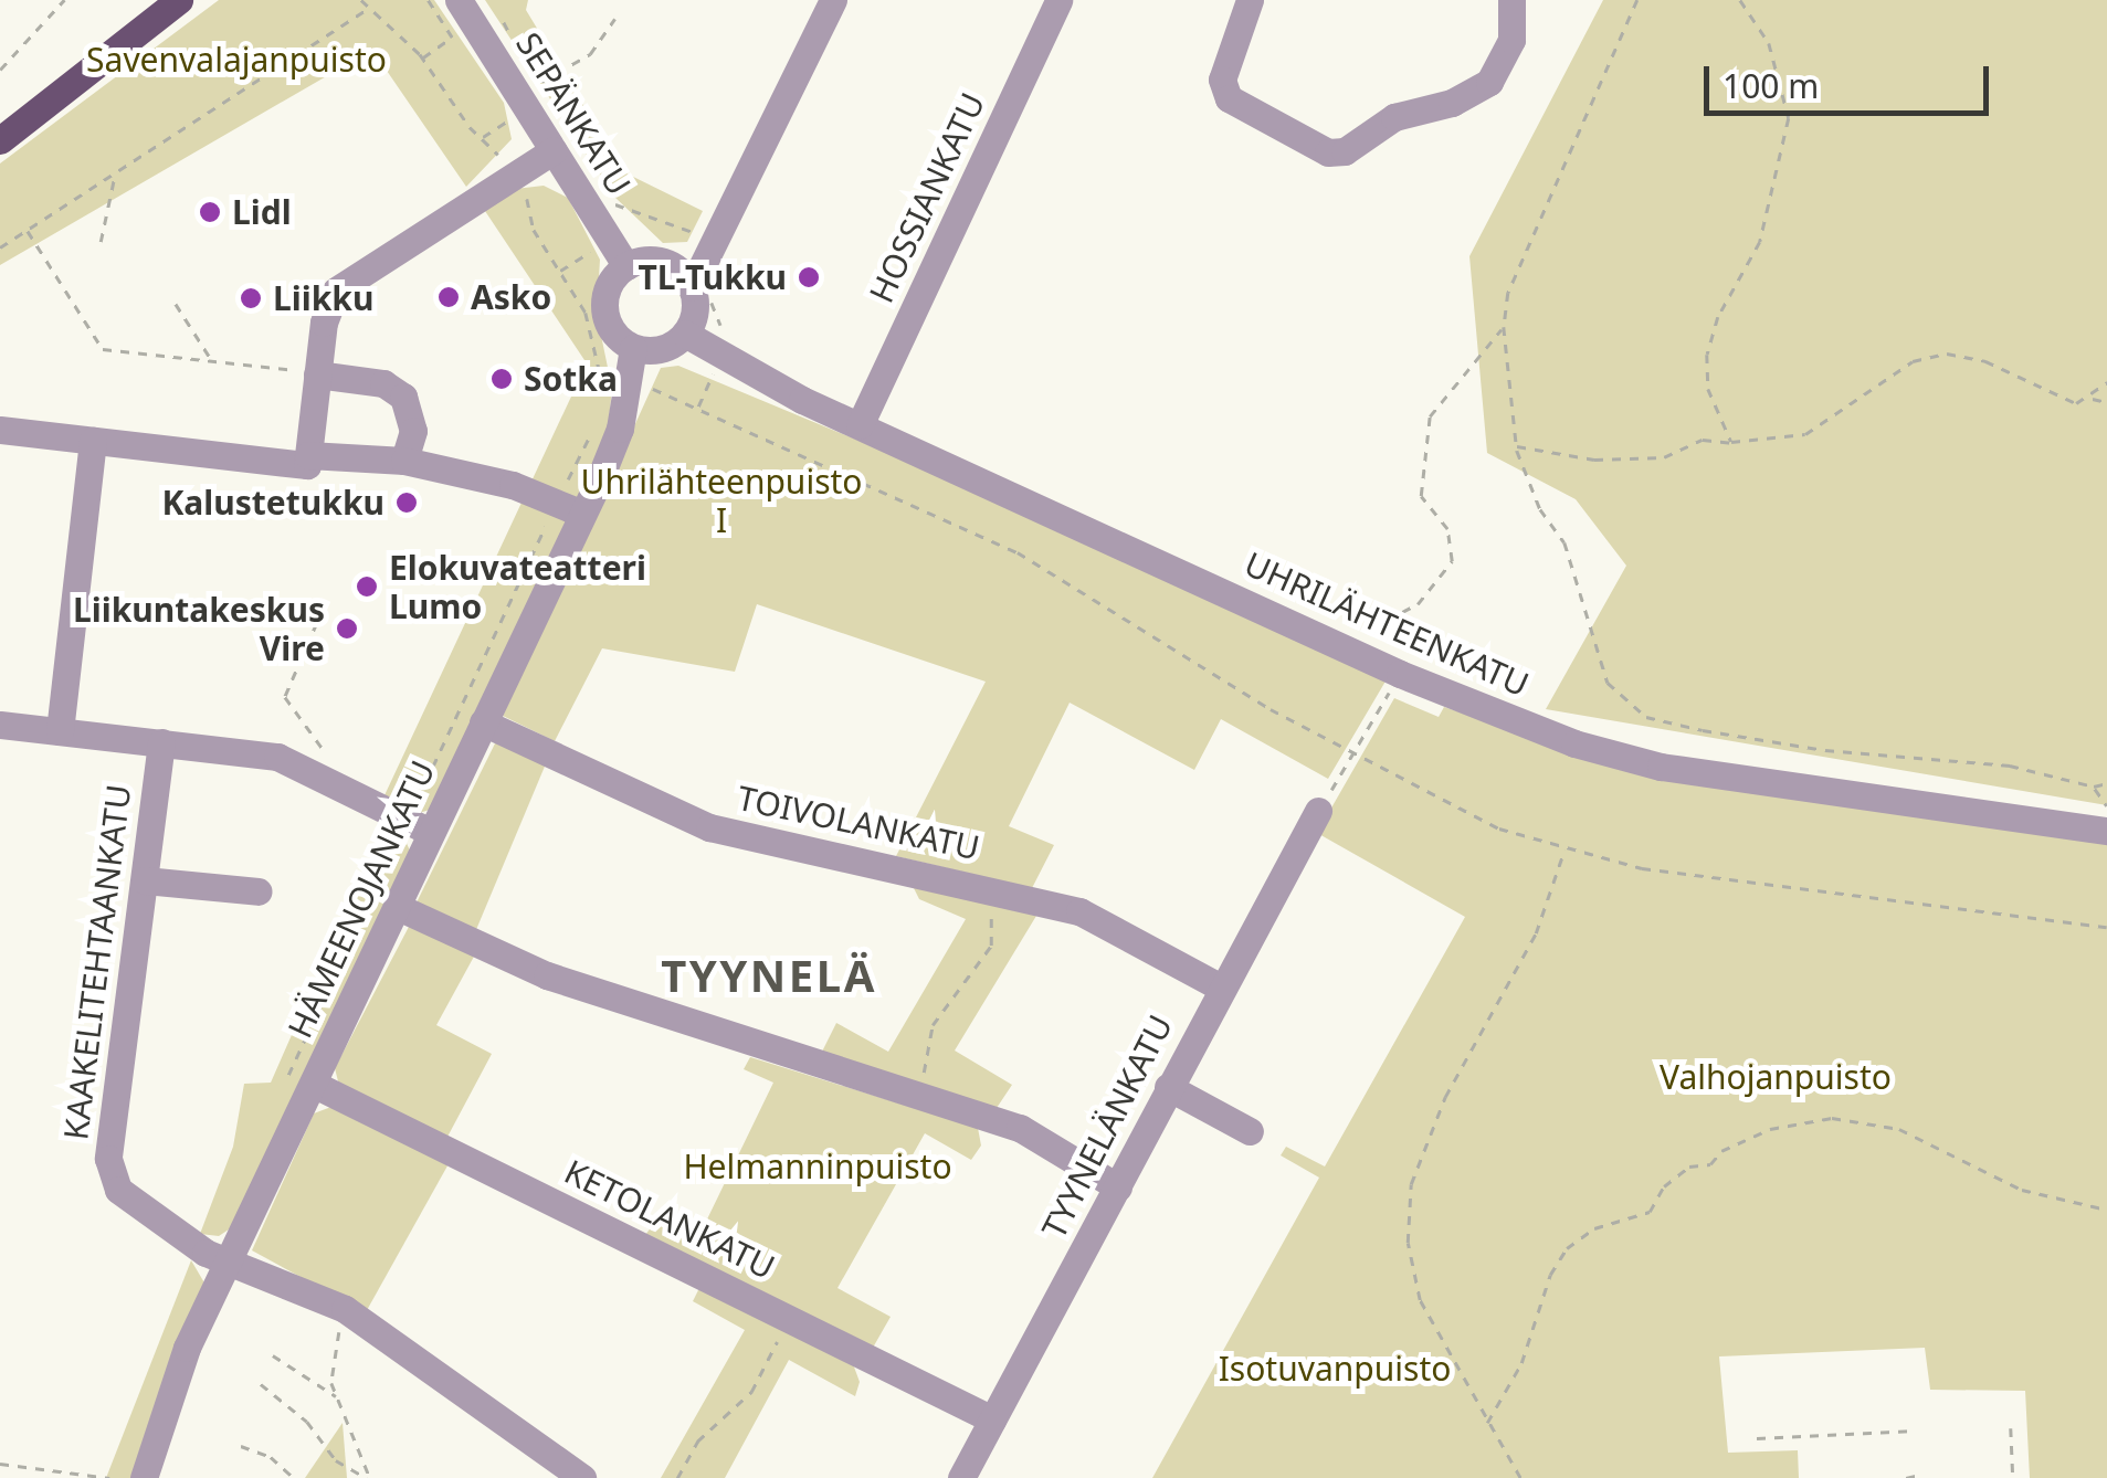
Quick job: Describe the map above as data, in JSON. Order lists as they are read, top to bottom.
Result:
{
  "streets": {
    "street": [
      "SEPÄNKATU",
      "HOSSIANKATU",
      "UHRILÄHTEENKATU",
      "TOIVOLANKATU",
      "HÄMEENOJANKATU",
      "KAAKELITEHTAANKATU",
      "TYYNELÄNKATU",
      "KETOLANKATU"
    ]
  },
  "crossings": [
    ["SEPÄNKATU", "UHRILÄHTEENKATU"],
    ["SEPÄNKATU", "HÄMEENOJANKATU"],
    ["HOSSIANKATU", "UHRILÄHTEENKATU"],
    ["UHRILÄHTEENKATU", "HÄMEENOJANKATU"],
    ["TOIVOLANKATU", "HÄMEENOJANKATU"],
    ["TOIVOLANKATU", "TYYNELÄNKATU"],
    ["HÄMEENOJANKATU", "KAAKELITEHTAANKATU"],
    ["HÄMEENOJANKATU", "KETOLANKATU"],
    ["TYYNELÄNKATU", "KETOLANKATU"]
  ],
  "districts": ["TYYNELÄ"],
  "parks": [
    "Savenvalajanpuisto",
    "Uhrilähteenpuisto I",
    "Valhojanpuisto",
    "Helmanninpuisto",
    "Isotuvanpuisto"
  ],
  "places": [
    "Lidl",
    "TL-Tukku",
    "Asko",
    "Liikku",
    "Sotka",
    "Kalustetukku",
    "Elokuvateatteri Lumo",
    "Liikuntakeskus Vire"
  ],
  "scale_bar": "100 m"
}
